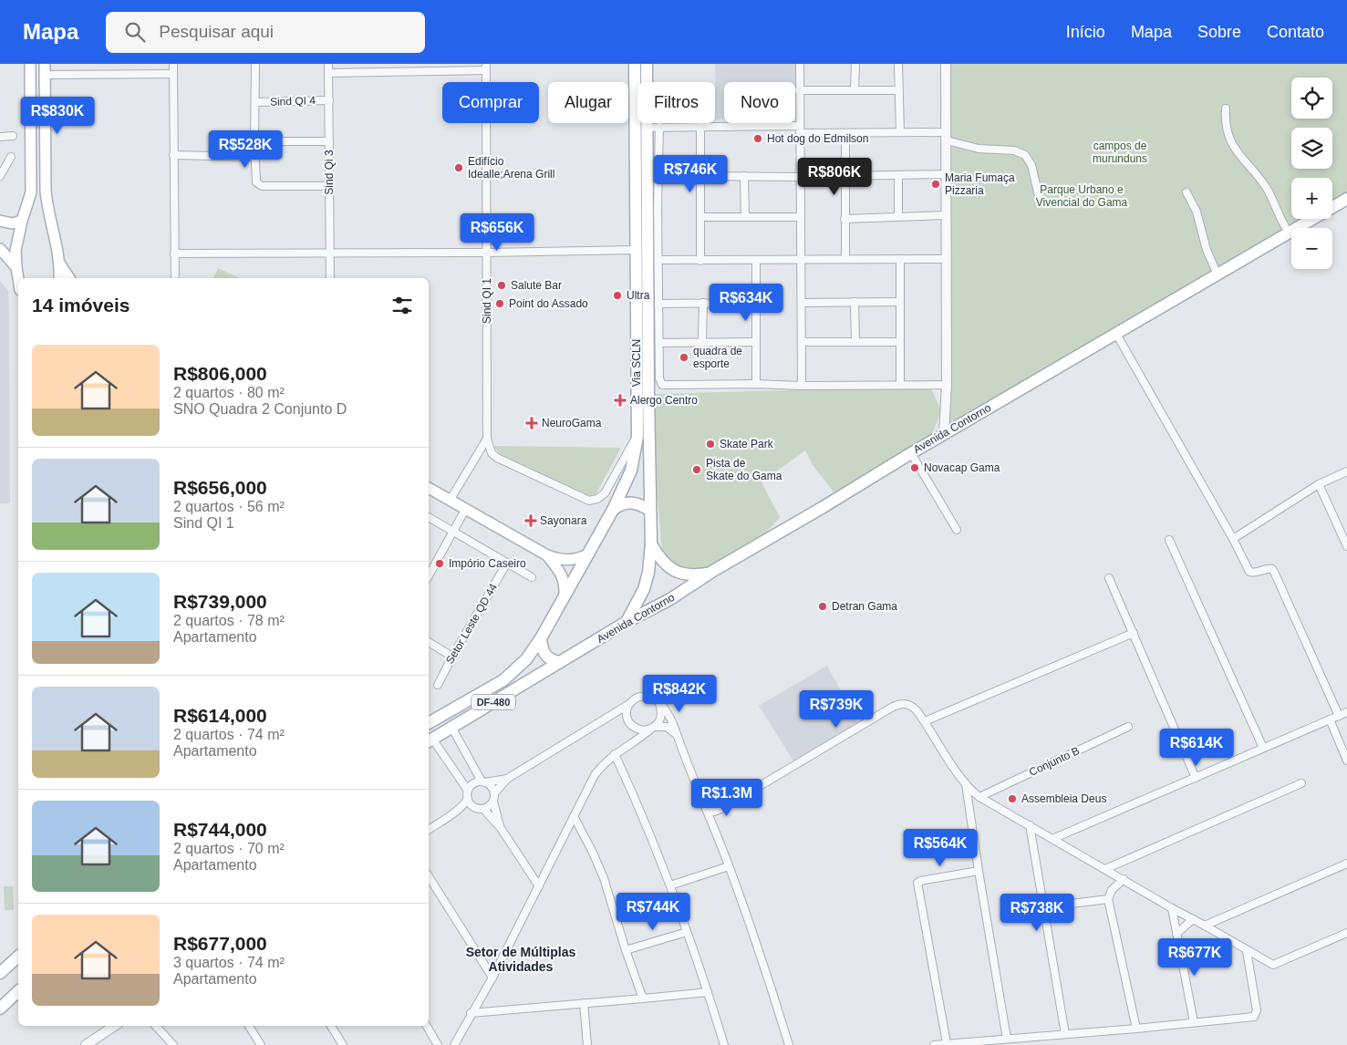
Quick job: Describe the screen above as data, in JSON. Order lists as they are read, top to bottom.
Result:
{
  "streets": {
    "main road": ["Via SCLN", "Avenida Contorno", "DF-480"],
    "street": [
      "Sind QI 4",
      "Sind Qi 3",
      "Sind QI 1",
      "Setor Leste QD 44",
      "Conjunto B"
    ]
  },
  "crossings": [
    ["Sind QI 4", "Sind Qi 3"],
    ["Via SCLN", "Avenida Contorno"],
    ["Via SCLN", "DF-480"],
    ["Avenida Contorno", "DF-480"]
  ],
  "districts": ["Setor de Múltiplas Atividades"],
  "parks": ["campos de murunduns", "Parque Urbano e Vivencial do Gama"],
  "places": {
    "other": [
      "Hot dog do Edmilson",
      "Edifício Idealle;Arena Grill",
      "Maria Fumaça Pizzaria",
      "Salute Bar",
      "Ultra",
      "Point do Assado",
      "quadra de esporte",
      "Skate Park",
      "Novacap Gama",
      "Pista de Skate do Gama",
      "Impório Caseiro",
      "Detran Gama",
      "Assembleia Deus"
    ],
    "health": ["Alergo Centro", "NeuroGama", "Sayonara"]
  },
  "page": {
    "header": "Mapa",
    "search": "Pesquisar aqui",
    "nav": [
      "Início",
      "Mapa",
      "Sobre",
      "Contato"
    ],
    "map_buttons": ["+", "−"],
    "chip": [
      "Comprar",
      "Alugar",
      "Filtros",
      "Novo"
    ],
    "price": [
      "R$830K",
      "R$528K",
      "R$746K",
      "R$806K",
      "R$656K",
      "R$634K",
      "R$842K",
      "R$739K",
      "R$614K",
      "R$1.3M",
      "R$564K",
      "R$744K",
      "R$738K",
      "R$677K"
    ],
    "heading": "14 imóveis",
    "list": [
      {
        "name": "R$806,000",
        "note": "2 quartos · 80 m² · SNO Quadra 2 Conjunto D"
      },
      {
        "name": "R$656,000",
        "note": "2 quartos · 56 m² · Sind QI 1"
      },
      {
        "name": "R$739,000",
        "note": "2 quartos · 78 m² · Apartamento"
      },
      {
        "name": "R$614,000",
        "note": "2 quartos · 74 m² · Apartamento"
      },
      {
        "name": "R$744,000",
        "note": "2 quartos · 70 m² · Apartamento"
      },
      {
        "name": "R$677,000",
        "note": "3 quartos · 74 m² · Apartamento"
      }
    ]
  }
}
